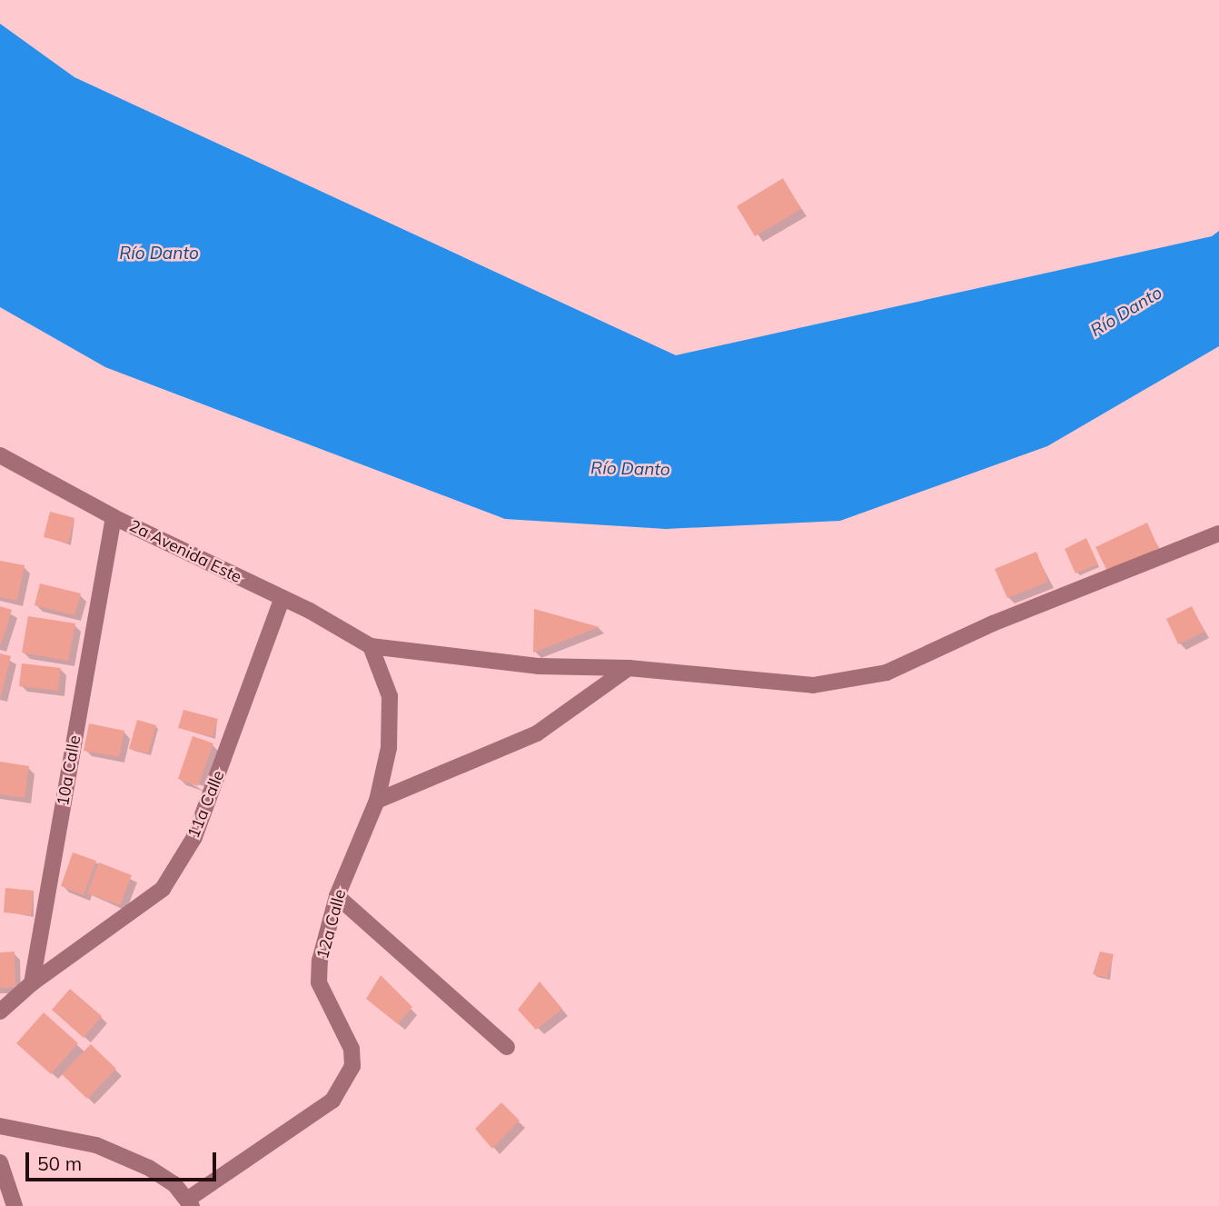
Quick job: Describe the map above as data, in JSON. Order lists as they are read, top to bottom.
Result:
{
  "streets": {
    "street": [
      "2a Avenida Este",
      "10a Calle",
      "11a Calle",
      "12a Calle"
    ]
  },
  "crossings": [
    ["2a Avenida Este", "10a Calle"],
    ["2a Avenida Este", "11a Calle"],
    ["2a Avenida Este", "12a Calle"],
    ["10a Calle", "11a Calle"]
  ],
  "water": ["Río Danto"],
  "scale_bar": "50 m"
}
